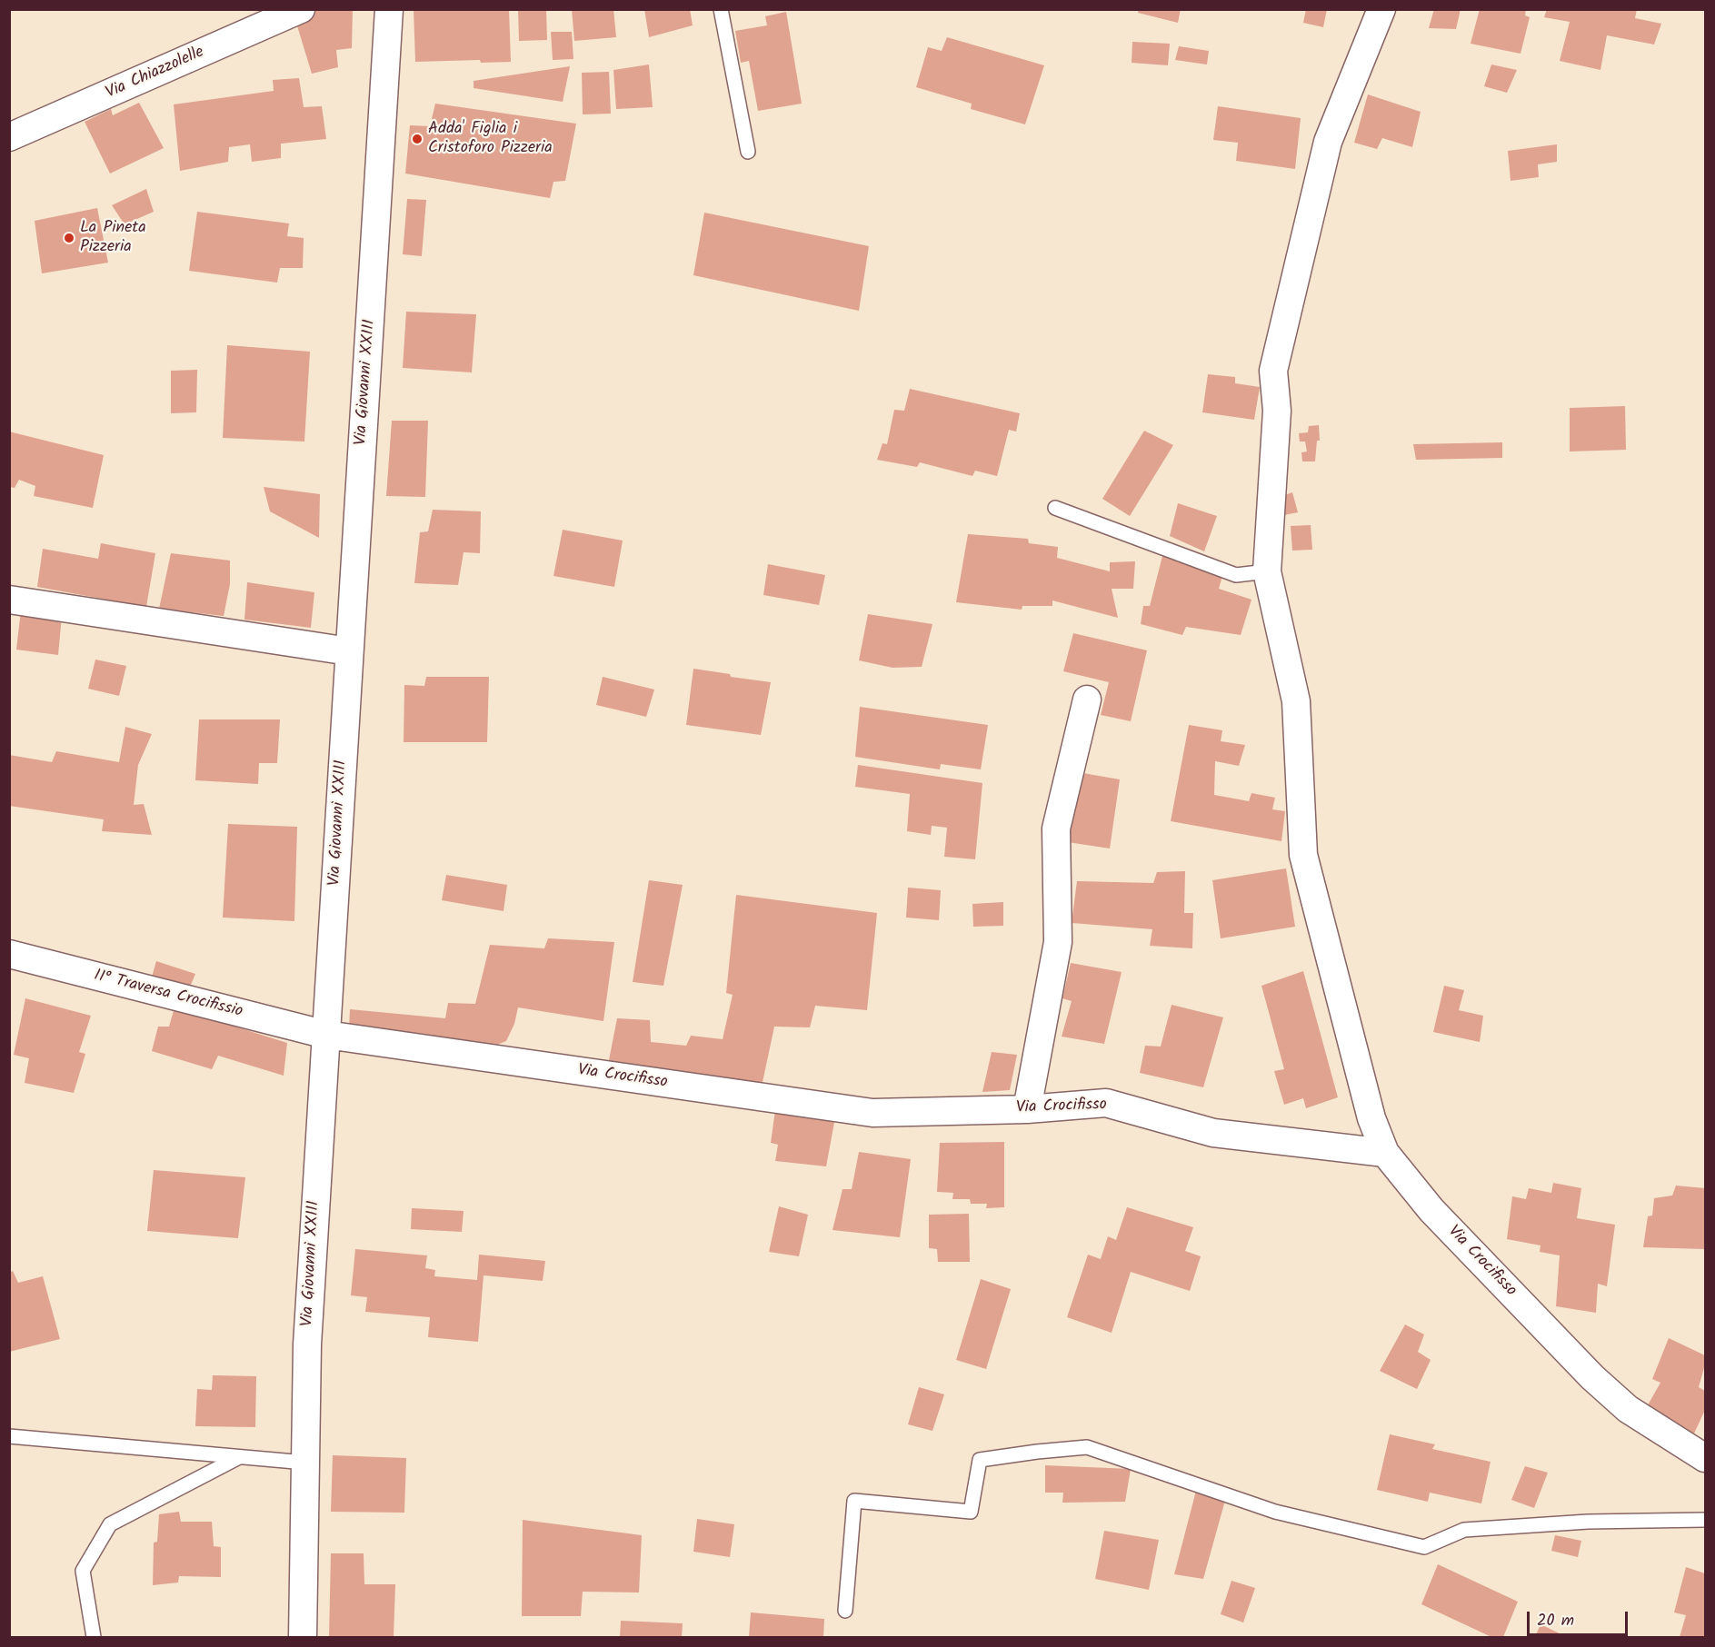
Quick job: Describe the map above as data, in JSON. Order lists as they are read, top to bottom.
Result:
{
  "streets": {
    "street": [
      "Via Chiazzolelle",
      "Via Giovanni XXIII",
      "II° Traversa Crocifissio",
      "Via Crocifisso"
    ]
  },
  "crossings": [
    ["Via Giovanni XXIII", "II° Traversa Crocifissio"],
    ["Via Giovanni XXIII", "Via Crocifisso"],
    ["II° Traversa Crocifissio", "Via Crocifisso"]
  ],
  "places": ["Adda' Figlia i Cristoforo Pizzeria", "La Pineta Pizzeria"],
  "scale_bar": "20 m"
}
